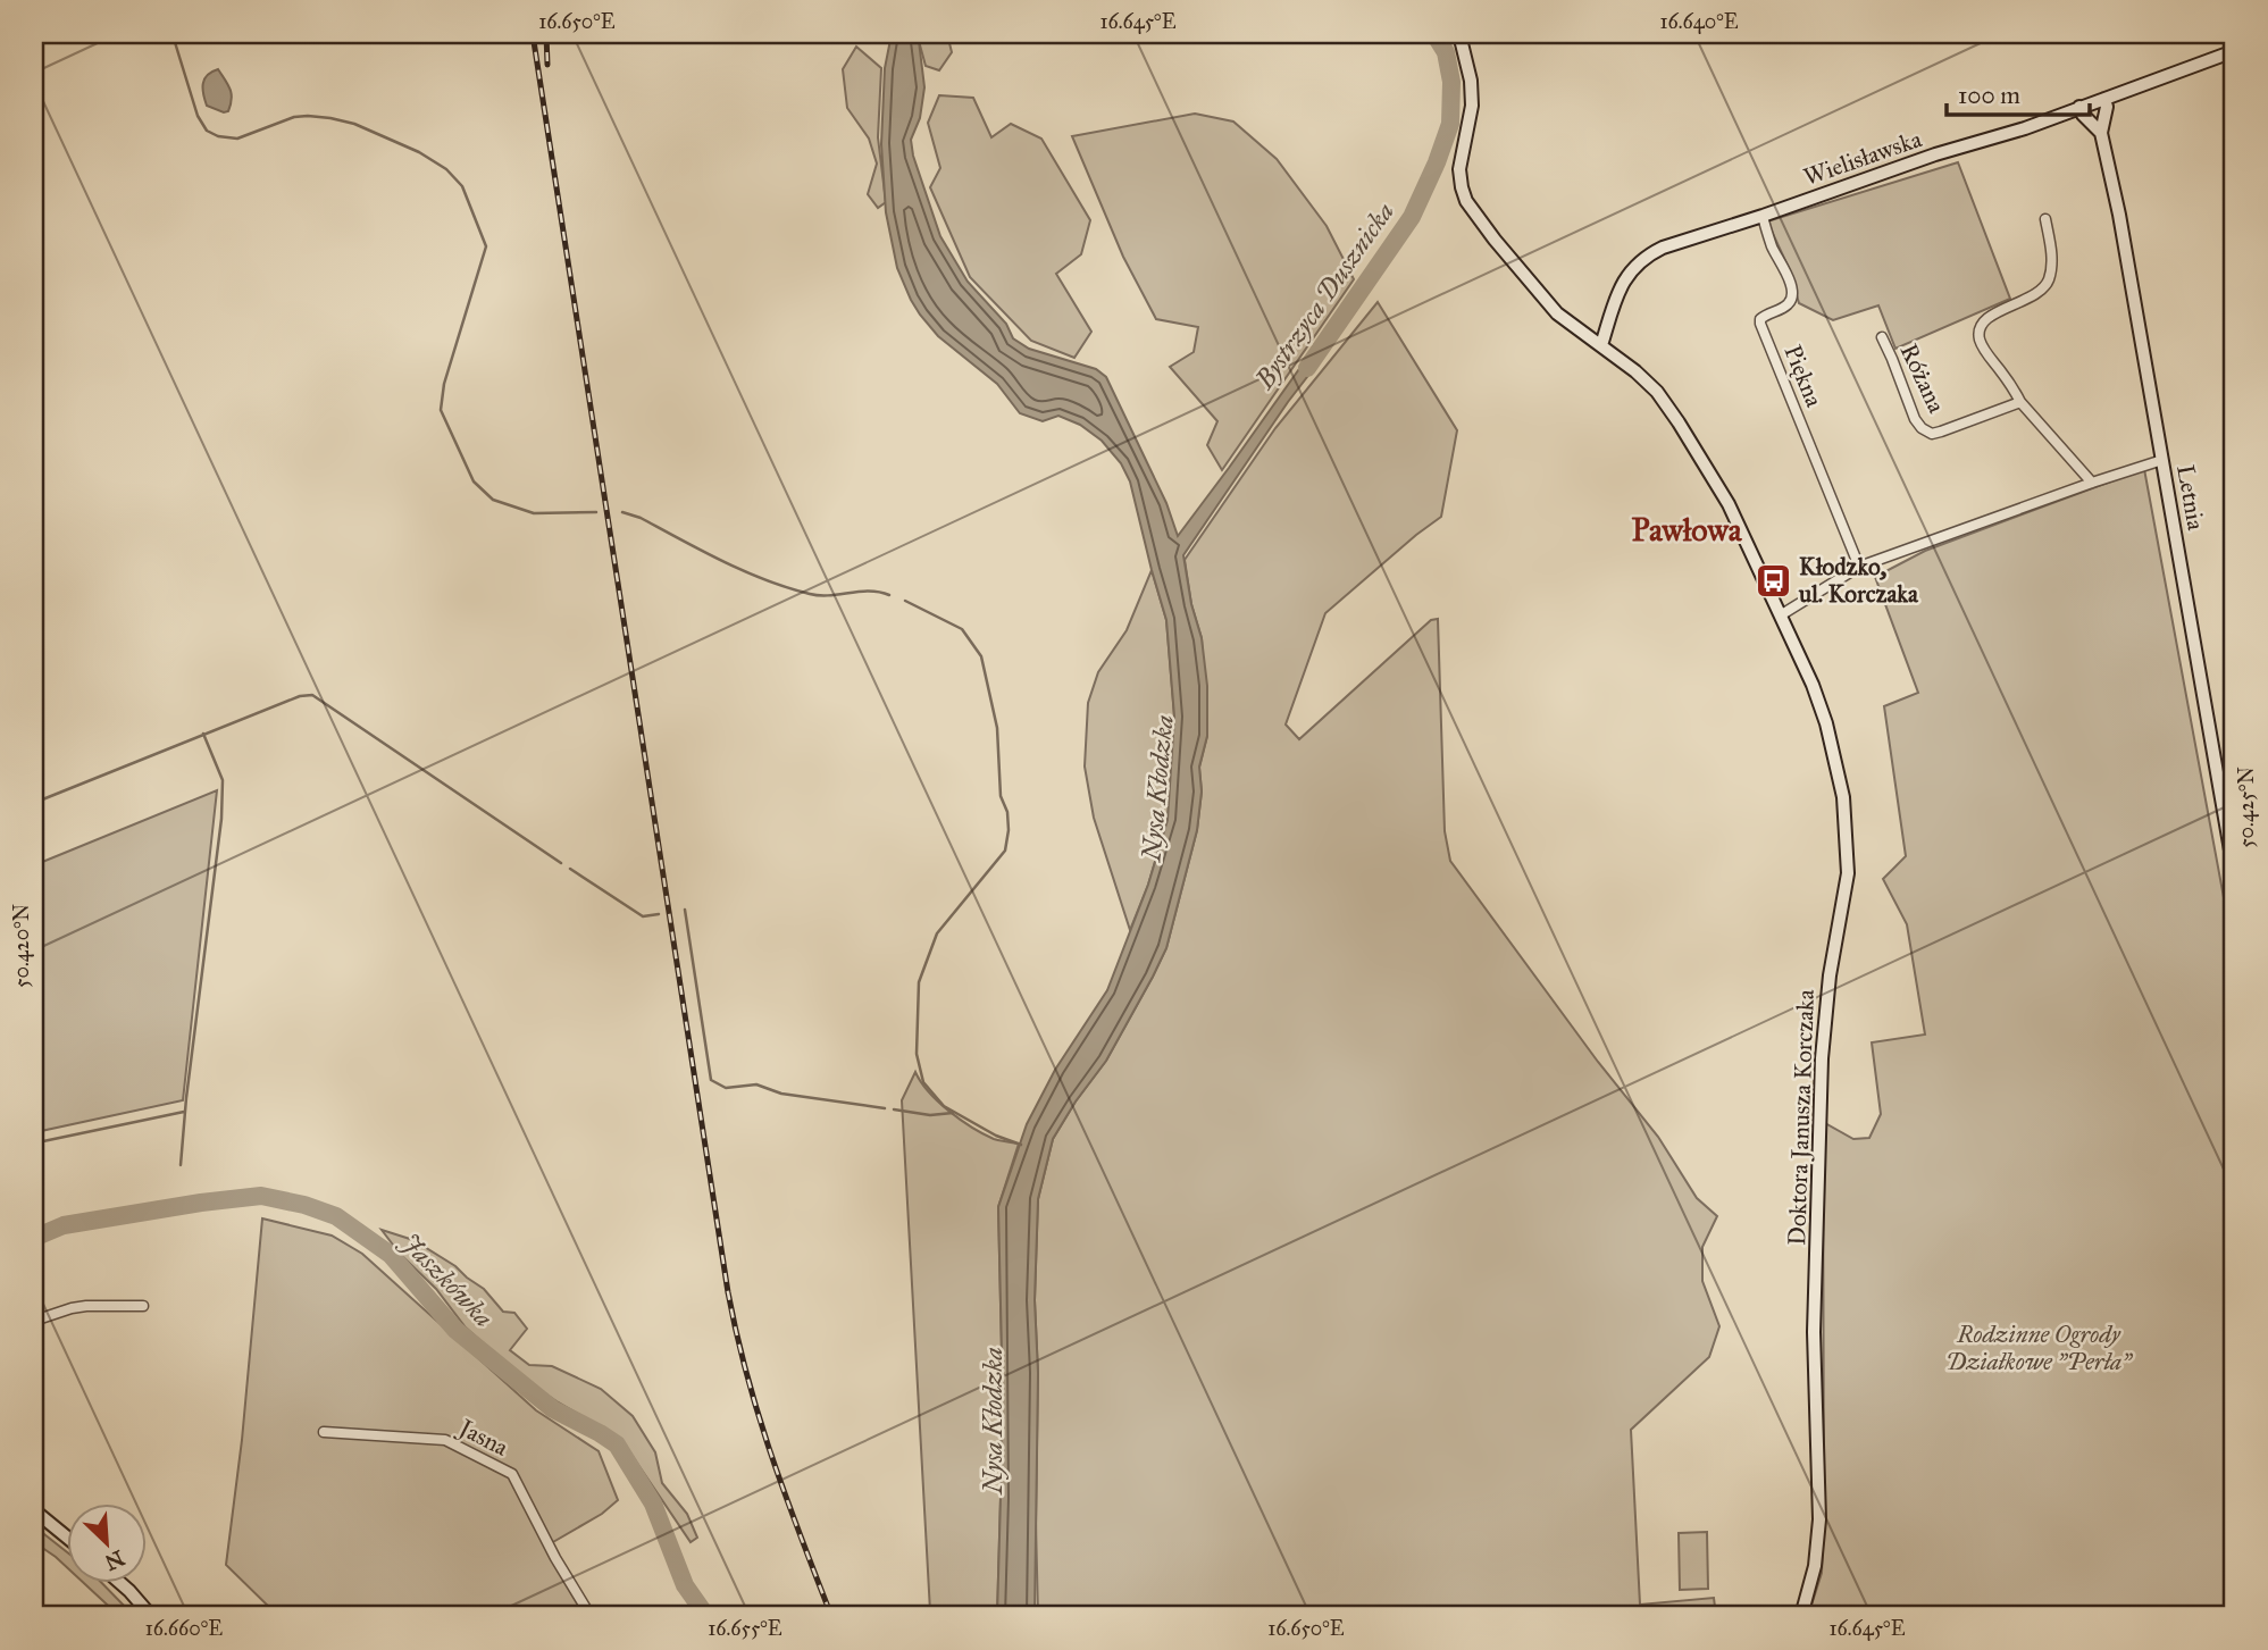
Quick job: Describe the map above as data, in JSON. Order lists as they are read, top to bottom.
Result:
{
  "streets": {
    "street": [
      "Wielisławska",
      "Piękna",
      "Różana",
      "Letnia",
      "Doktora Janusza Korczaka",
      "Jasna"
    ]
  },
  "crossings": [
    ["Wielisławska", "Piękna"],
    ["Wielisławska", "Letnia"],
    ["Wielisławska", "Doktora Janusza Korczaka"]
  ],
  "districts": ["Pawłowa"],
  "water": ["Bystrzyca Dusznicka", "Nysa Kłodzka", "Jaszkówka"],
  "parks": ["Rodzinne Ogrody Działkowe \"Perła\""],
  "places": {
    "bus stop": ["Kłodzko, ul. Korczaka"]
  },
  "scale_bar": "100 m",
  "north": "bottom right",
  "coordinates": [
    "16.650°E",
    "16.645°E",
    "16.640°E",
    "50.425°N",
    "50.420°N",
    "16.660°E",
    "16.655°E"
  ]
}
